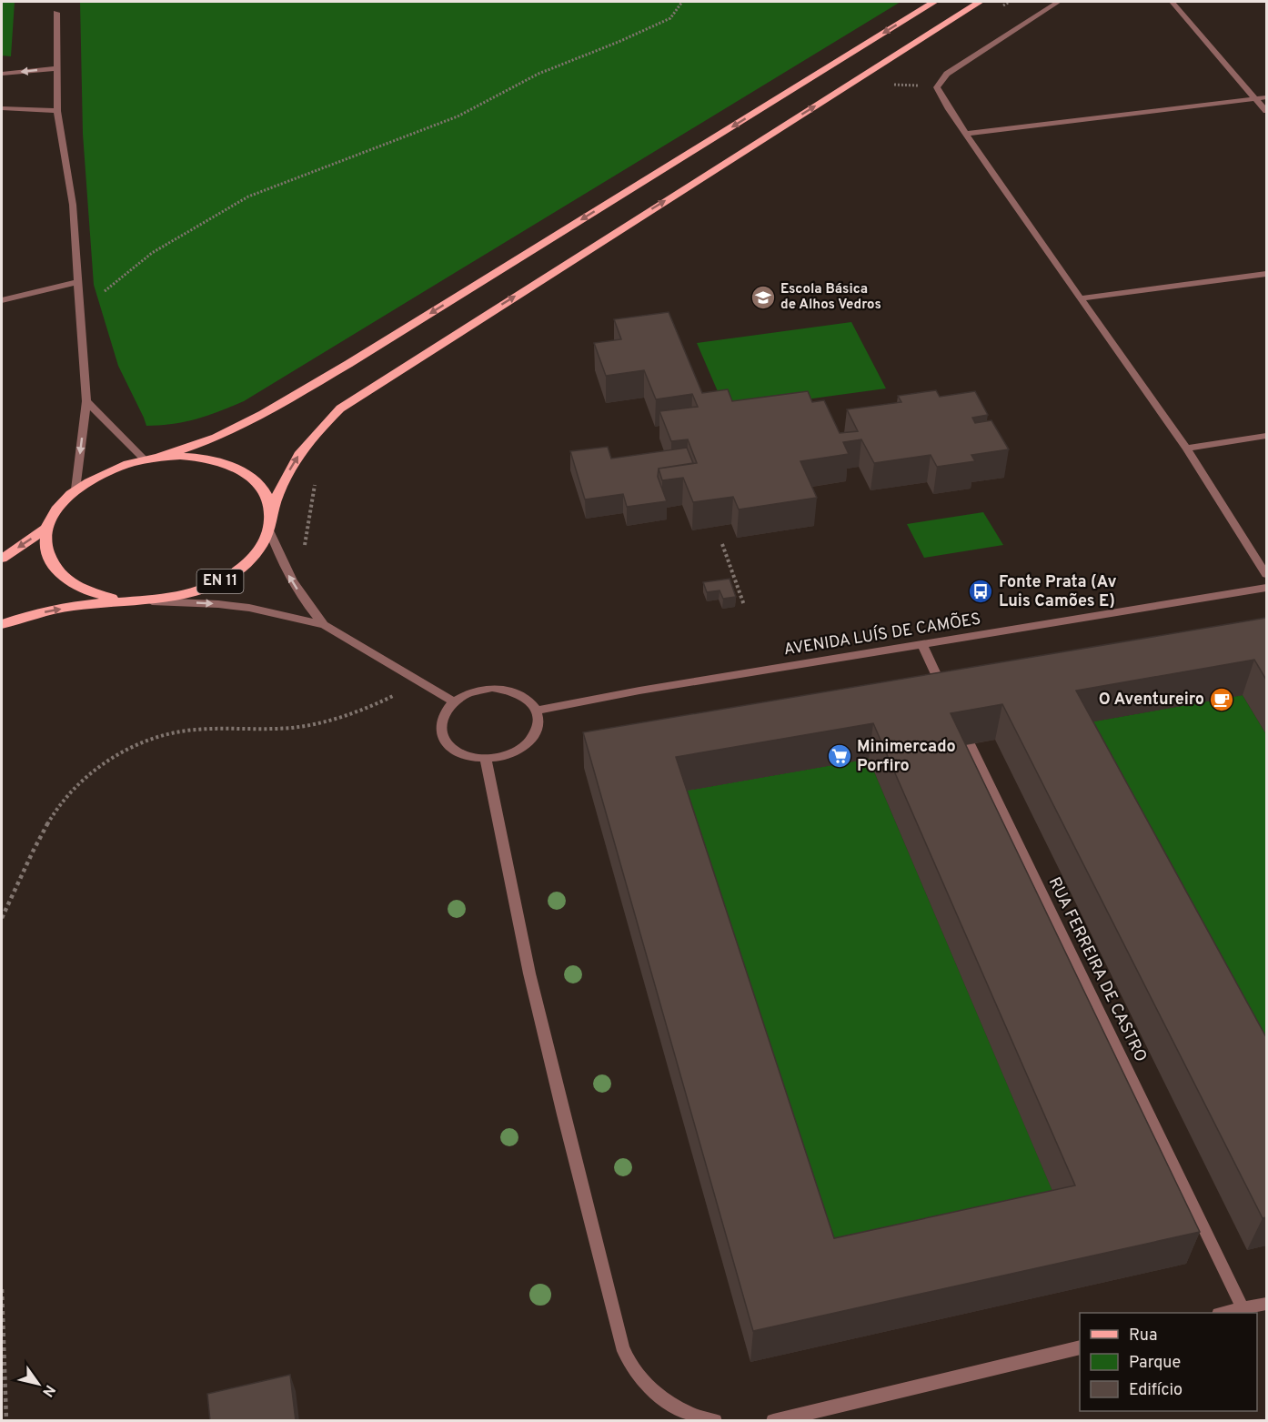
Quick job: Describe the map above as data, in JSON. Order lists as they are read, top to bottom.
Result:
{
  "streets": {
    "main road": ["EN 11"],
    "street": ["AVENIDA LUÍS DE CAMÕES", "RUA FERREIRA DE CASTRO"]
  },
  "places": {
    "school or university": ["Escola Básica de Alhos Vedros"],
    "bus stop": ["Fonte Prata (Av Luis Camões E)"],
    "cafe": ["O Aventureiro"],
    "supermarket": ["Minimercado Porfiro"]
  },
  "legend": ["Rua", "Parque", "Edifício"],
  "north": "bottom right"
}
